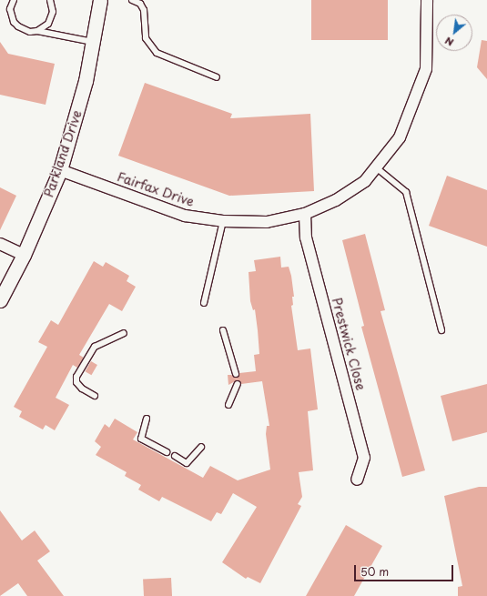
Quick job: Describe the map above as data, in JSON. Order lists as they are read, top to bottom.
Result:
{
  "streets": {
    "street": ["Parkland Drive", "Fairfax Drive", "Prestwick Close"]
  },
  "crossings": [
    ["Parkland Drive", "Fairfax Drive"],
    ["Fairfax Drive", "Prestwick Close"]
  ],
  "scale_bar": "50 m",
  "north": "bottom left"
}
